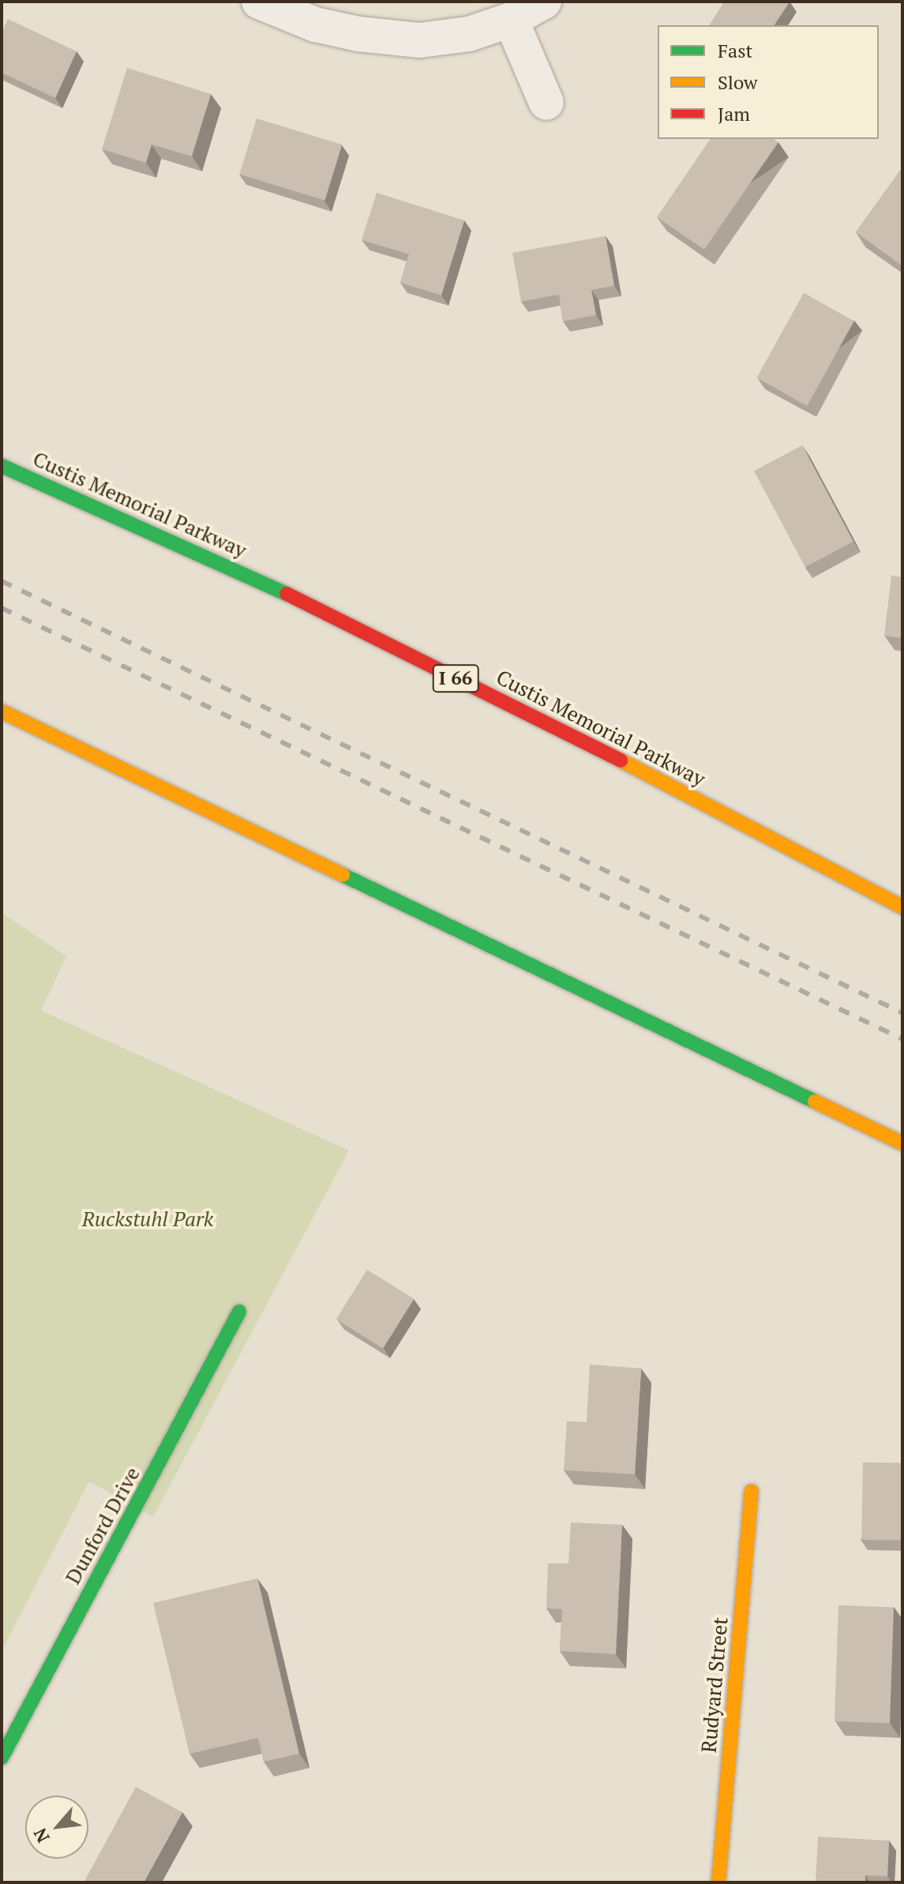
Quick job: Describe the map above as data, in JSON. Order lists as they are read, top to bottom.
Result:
{
  "streets": {
    "main road": [
      "Custis Memorial Parkway",
      "I 66",
      "Dunford Drive",
      "Rudyard Street"
    ]
  },
  "parks": ["Ruckstuhl Park"],
  "legend": ["Fast", "Slow", "Jam"],
  "north": "bottom left"
}
